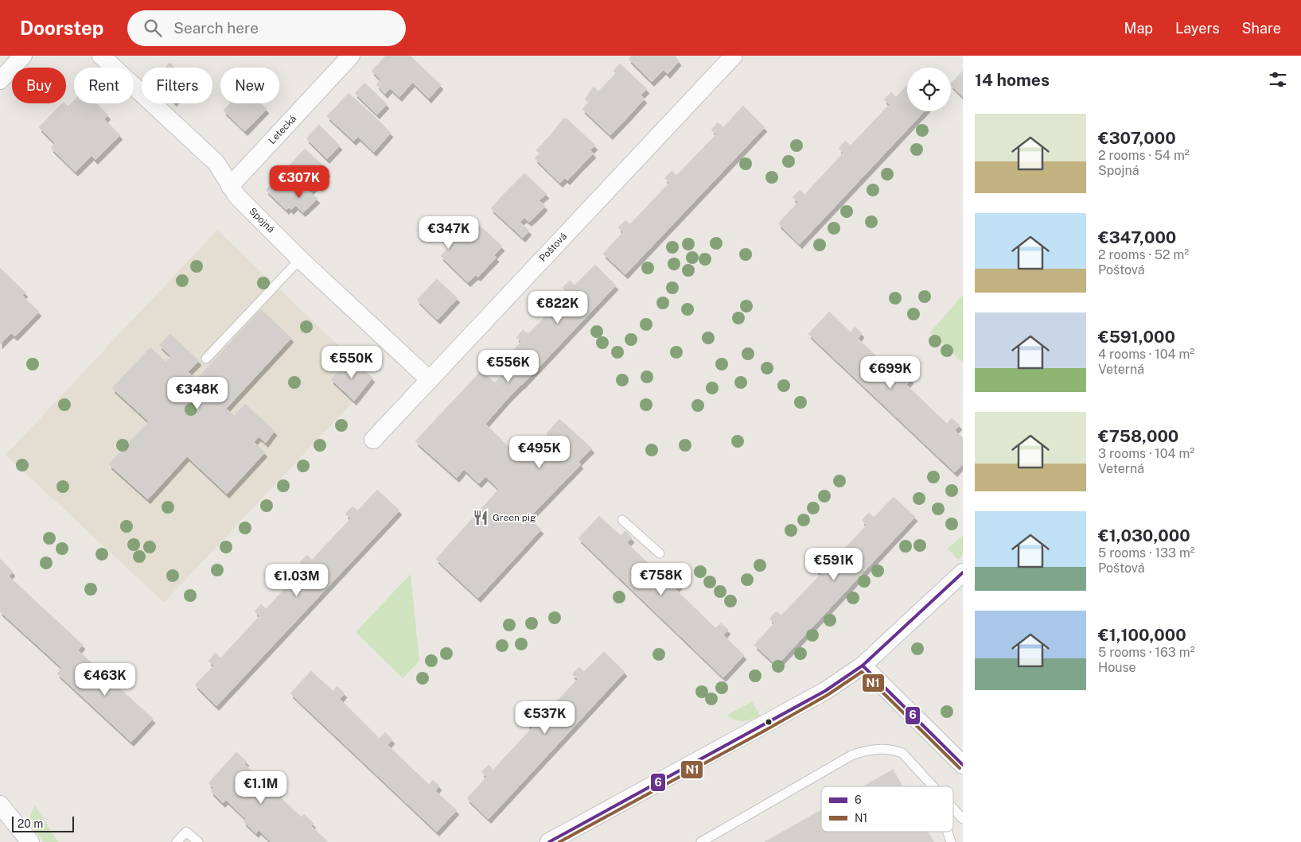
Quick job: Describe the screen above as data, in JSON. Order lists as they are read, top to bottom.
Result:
{
  "streets": {
    "street": ["Letecká", "Spojná", "Poštová"]
  },
  "crossings": [
    ["Letecká", "Spojná"],
    ["Spojná", "Poštová"]
  ],
  "places": {
    "restaurant": ["Green pig"]
  },
  "lines": ["transit line 6", "transit line N1"],
  "legend": ["6", "N1"],
  "scale_bar": "20 m",
  "page": {
    "header": "Doorstep",
    "search": "Search here",
    "nav": ["Map", "Layers", "Share"],
    "heading": "14 homes",
    "chip": [
      "Buy",
      "Rent",
      "Filters",
      "New"
    ],
    "list": [
      {
        "name": "€307,000",
        "note": "2 rooms · 54 m² · Spojná"
      },
      {
        "name": "€347,000",
        "note": "2 rooms · 52 m² · Poštová"
      },
      {
        "name": "€591,000",
        "note": "4 rooms · 104 m² · Veterná"
      },
      {
        "name": "€758,000",
        "note": "3 rooms · 104 m² · Veterná"
      },
      {
        "name": "€1,030,000",
        "note": "5 rooms · 133 m² · Poštová"
      },
      {
        "name": "€1,100,000",
        "note": "5 rooms · 163 m² · House"
      }
    ],
    "price": [
      "€307K",
      "€347K",
      "€822K",
      "€550K",
      "€556K",
      "€699K",
      "€348K",
      "€495K",
      "€591K",
      "€758K",
      "€1.03M",
      "€463K",
      "€537K",
      "€1.1M"
    ],
    "scale": "20 m"
  }
}
